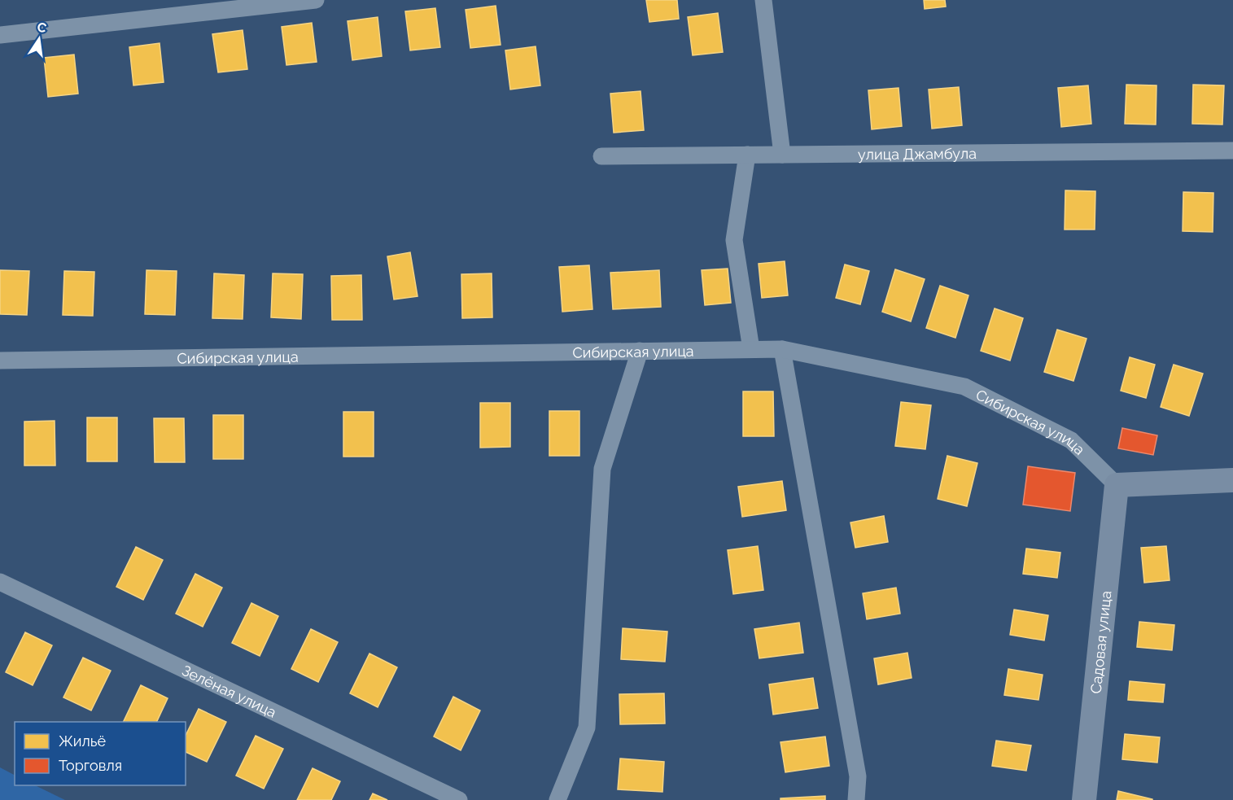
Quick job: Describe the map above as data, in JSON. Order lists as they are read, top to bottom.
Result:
{
  "streets": {
    "street": [
      "улица Джамбула",
      "Сибирская улица",
      "Садовая улица",
      "Зелёная улица"
    ]
  },
  "crossings": [
    ["Сибирская улица", "Садовая улица"]
  ],
  "legend": ["Жильё", "Торговля"],
  "north": "top"
}
